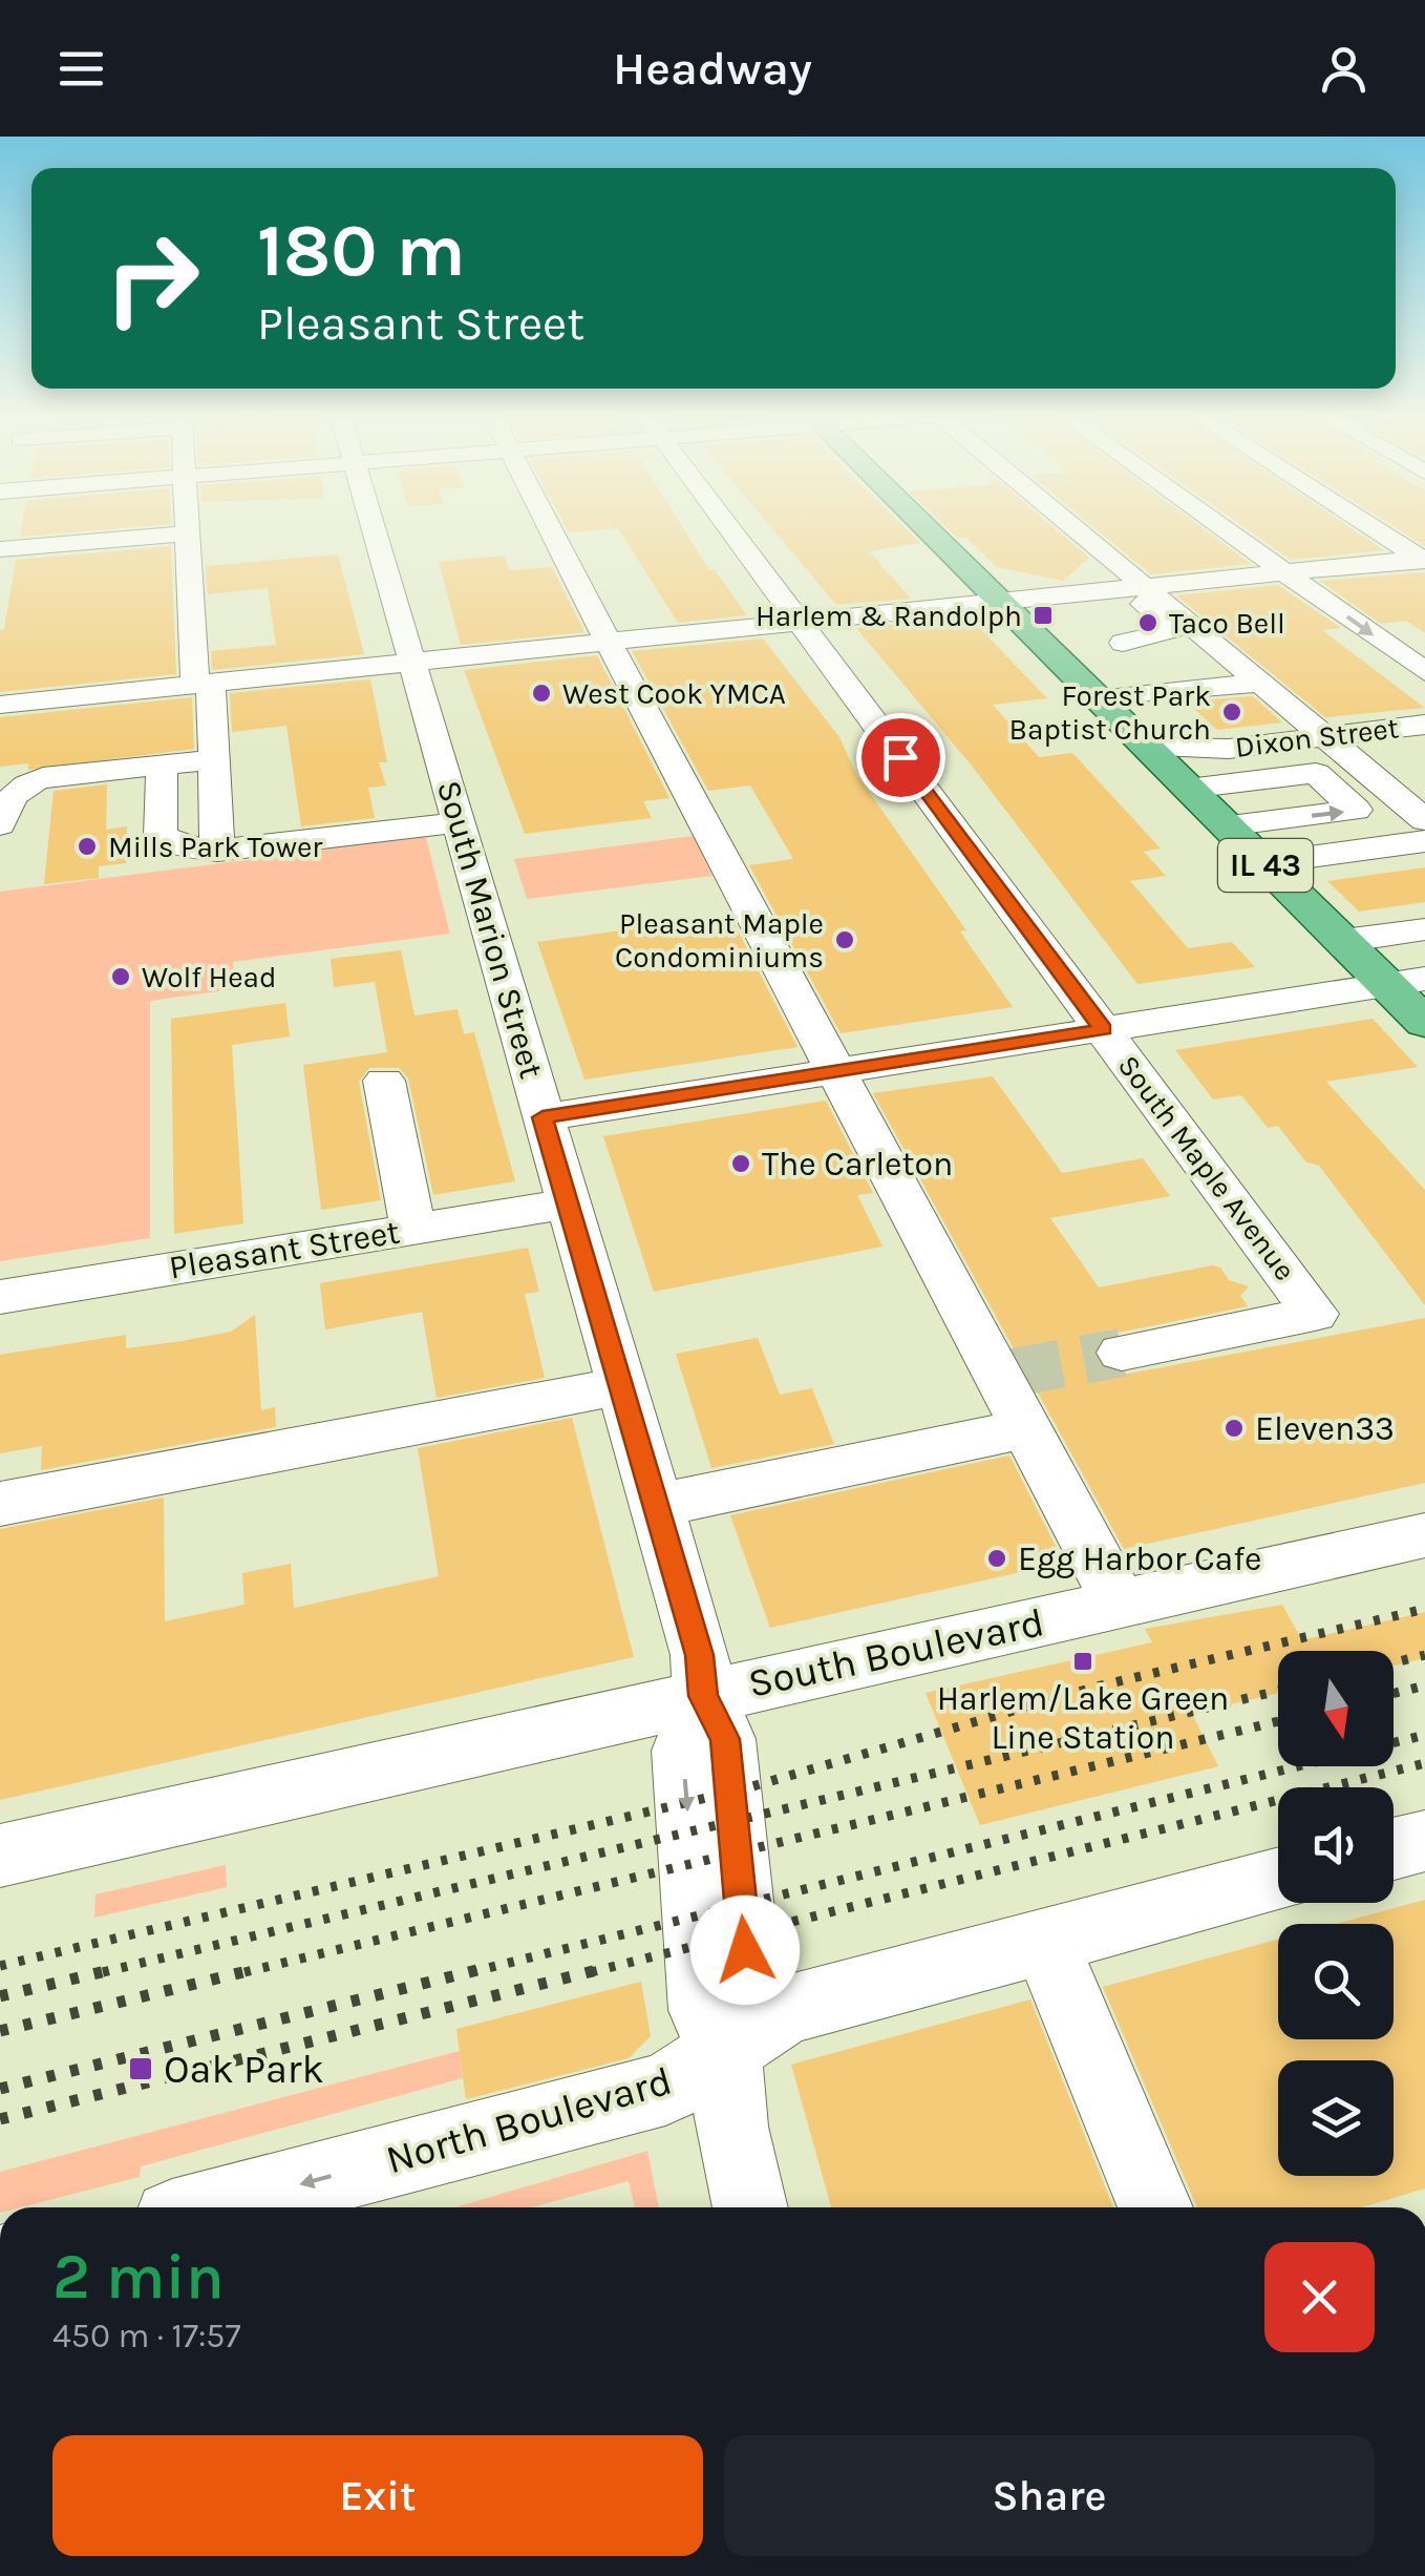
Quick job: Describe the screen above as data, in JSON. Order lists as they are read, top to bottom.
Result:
{
  "streets": {
    "main road": ["IL 43"],
    "street": [
      "Dixon Street",
      "South Marion Street",
      "South Maple Avenue",
      "Pleasant Street",
      "South Boulevard",
      "North Boulevard"
    ]
  },
  "crossings": [
    ["Dixon Street", "IL 43"],
    ["South Marion Street", "Pleasant Street"],
    ["South Marion Street", "South Boulevard"]
  ],
  "one_way": ["North Boulevard"],
  "places": {
    "transit": ["Harlem & Randolph", "Harlem/Lake Green Line Station", "Oak Park"],
    "other": [
      "Taco Bell",
      "West Cook YMCA",
      "Forest Park Baptist Church",
      "Mills Park Tower",
      "Pleasant Maple Condominiums",
      "Wolf Head",
      "The Carleton",
      "Eleven33",
      "Egg Harbor Cafe"
    ]
  },
  "north": "bottom",
  "page": {
    "header": "Headway",
    "turn": ["180 m", "Pleasant Street"],
    "heading": ["2 min", "450 m · 17:57"],
    "buttons": ["Exit", "Share"]
  }
}
